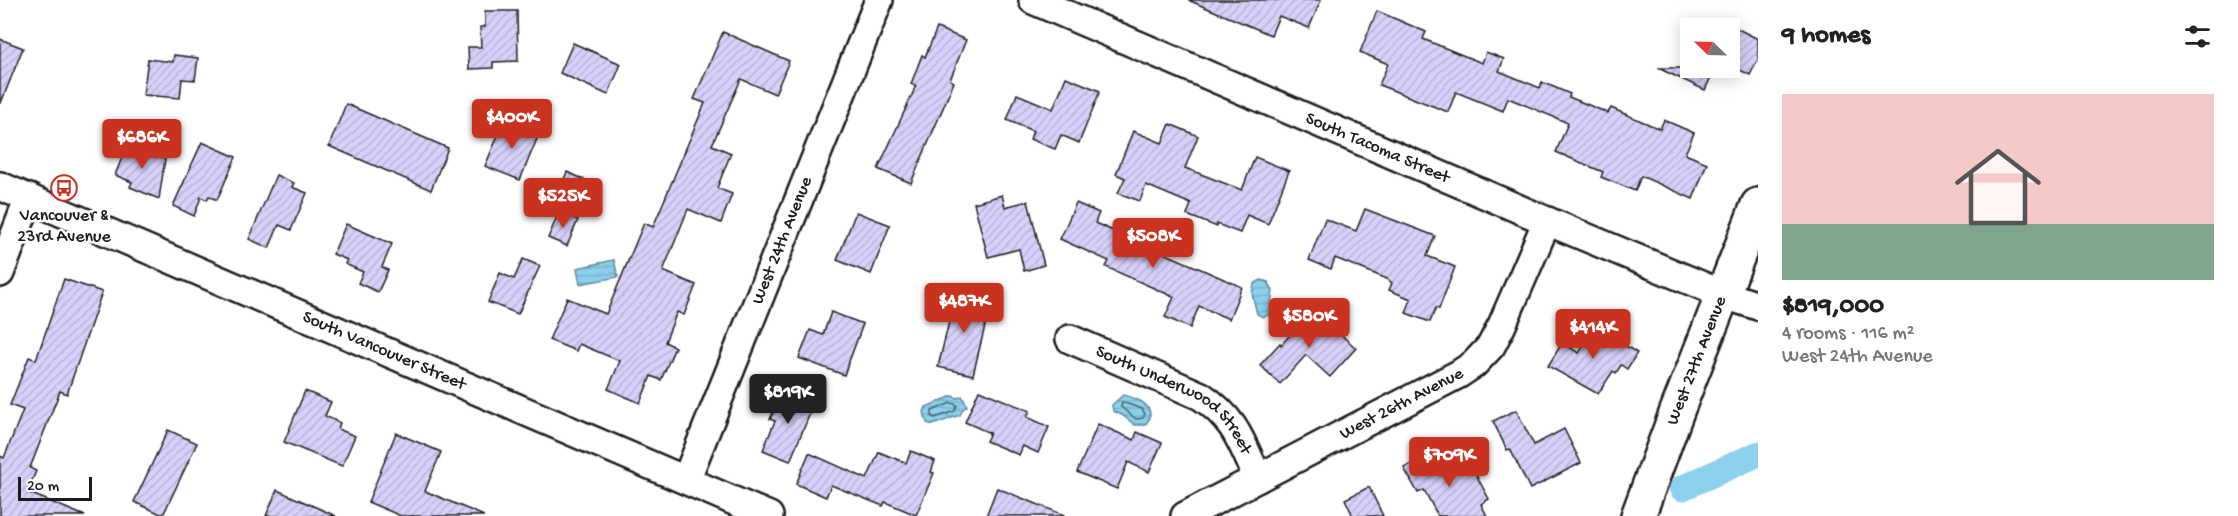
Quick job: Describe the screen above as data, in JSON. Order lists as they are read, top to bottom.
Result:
{
  "streets": {
    "main road": ["West 27th Avenue"],
    "street": [
      "South Tacoma Street",
      "West 24th Avenue",
      "South Vancouver Street",
      "West 26th Avenue",
      "South Underwood Street"
    ]
  },
  "crossings": [
    ["South Tacoma Street", "West 27th Avenue"],
    ["South Tacoma Street", "West 26th Avenue"],
    ["West 24th Avenue", "South Vancouver Street"],
    ["West 26th Avenue", "South Underwood Street"]
  ],
  "places": {
    "bus stop": ["Vancouver & 23rd Avenue"]
  },
  "scale_bar": "20 m",
  "north": "top left",
  "page": {
    "heading": "9 homes",
    "list": [
      {
        "name": "$819,000",
        "note": "4 rooms · 116 m² · West 24th Avenue"
      }
    ],
    "price": [
      "$400K",
      "$686K",
      "$525K",
      "$508K",
      "$487K",
      "$580K",
      "$414K",
      "$819K",
      "$709K"
    ],
    "scale": "20 m"
  }
}
